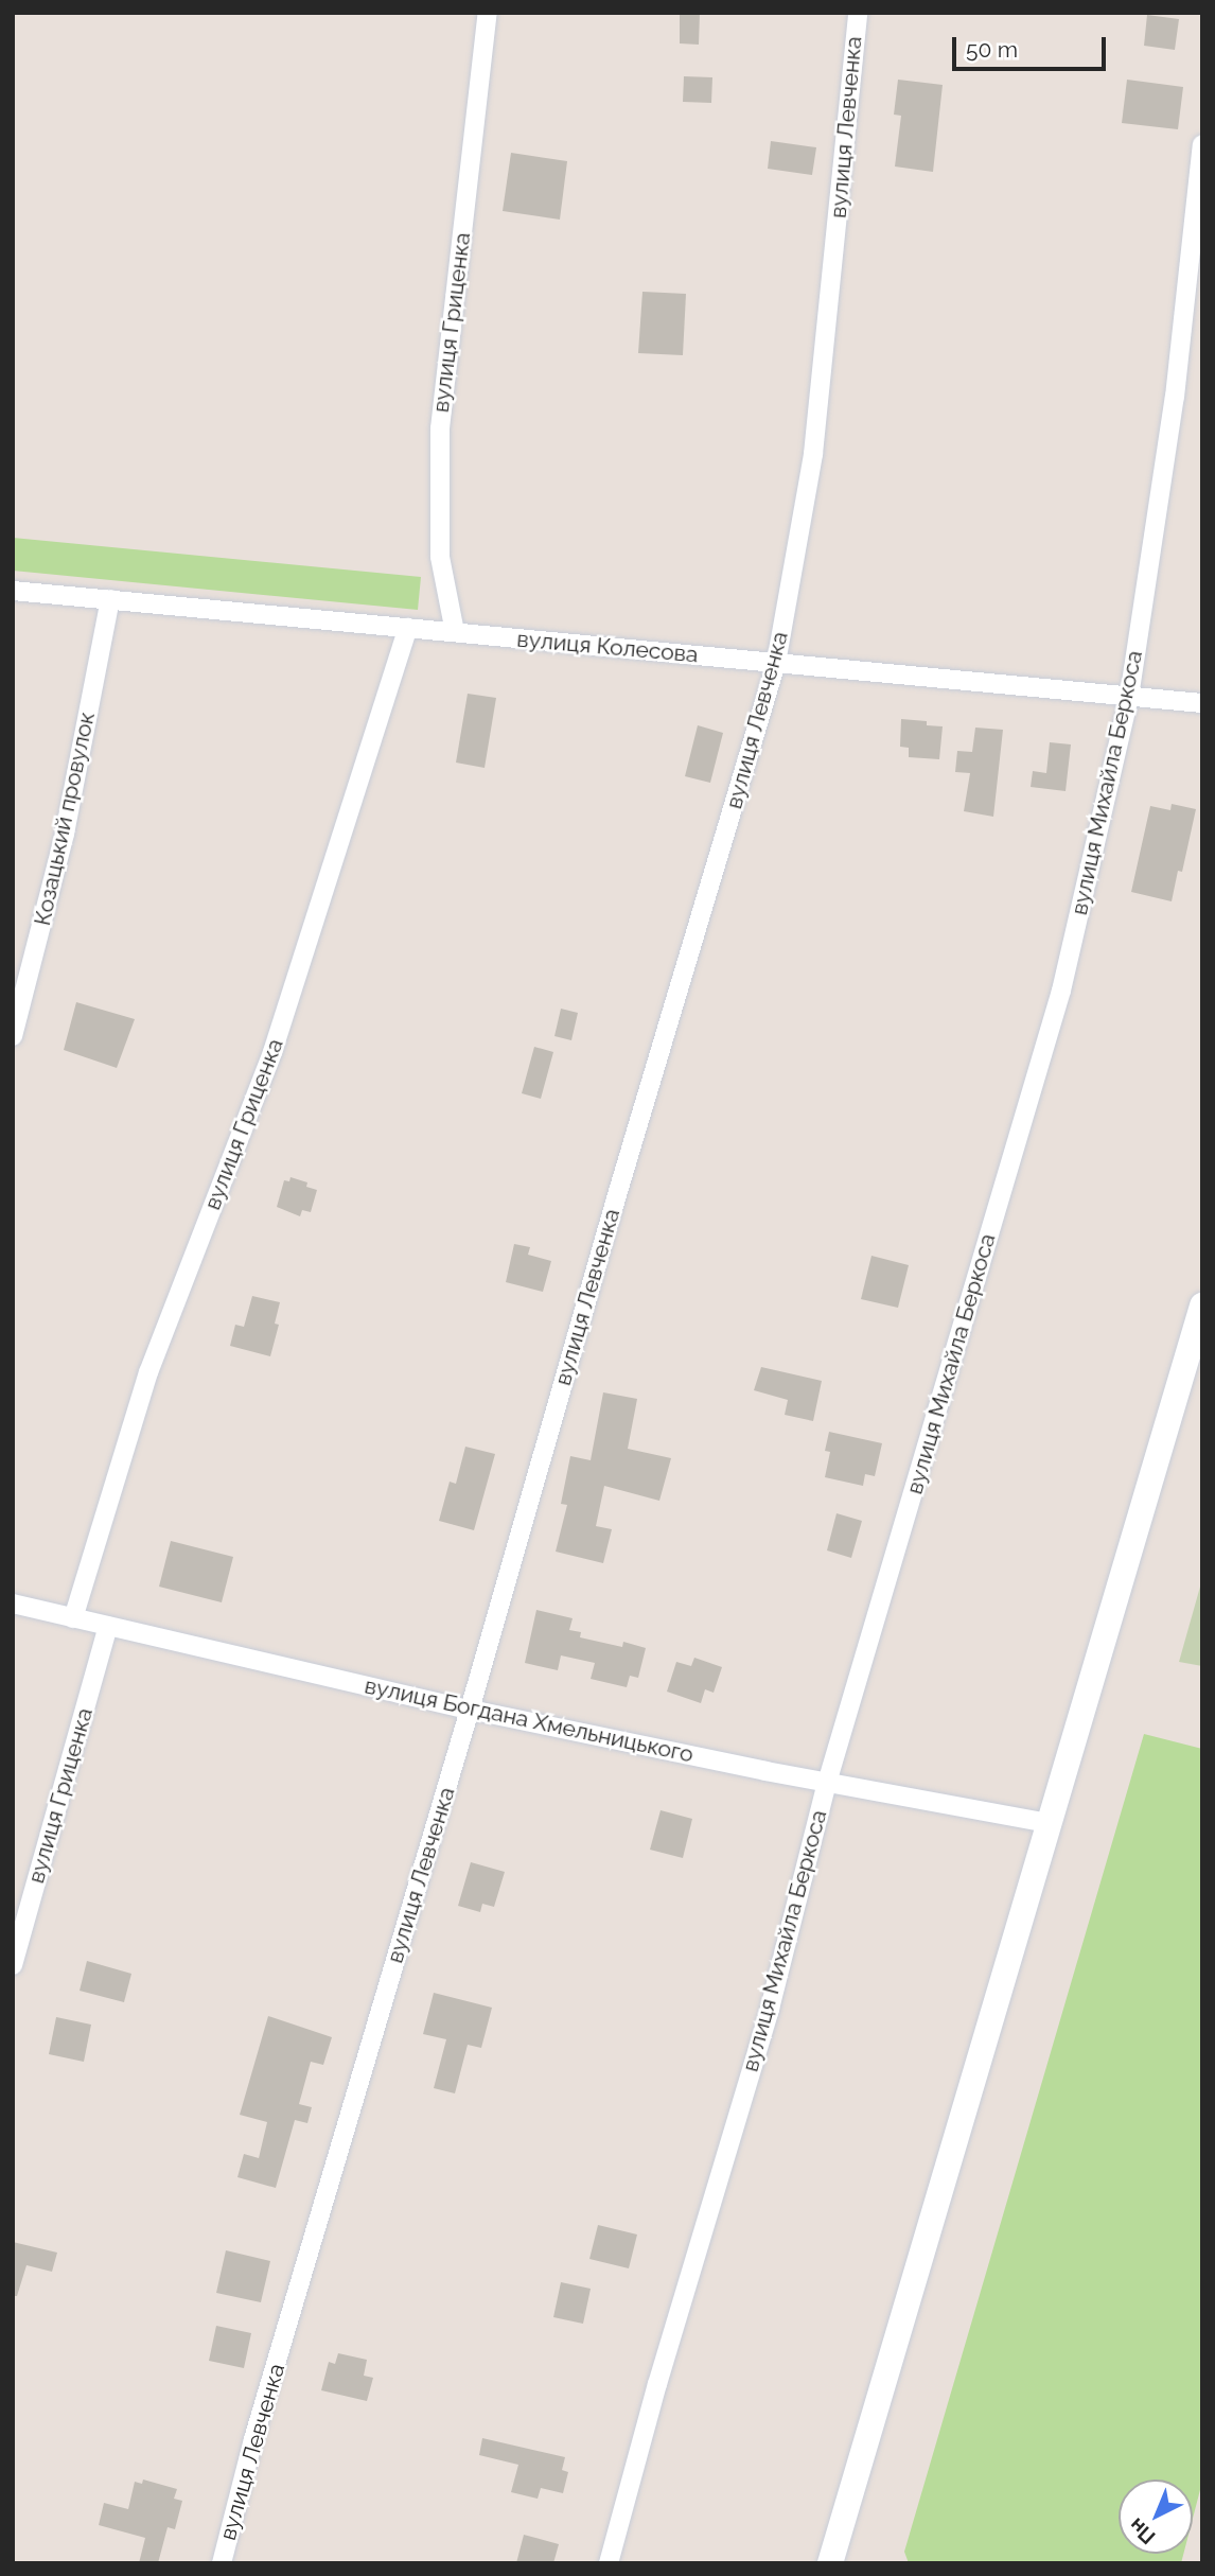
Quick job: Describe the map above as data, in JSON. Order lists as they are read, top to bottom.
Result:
{
  "streets": {
    "street": [
      "вулиця Левченка",
      "вулиця Гриценка",
      "вулиця Колесова",
      "вулиця Михайла Беркоса",
      "Козацький провулок",
      "вулиця Богдана Хмельницького"
    ]
  },
  "crossings": [
    ["вулиця Левченка", "вулиця Колесова"],
    ["вулиця Левченка", "вулиця Богдана Хмельницького"],
    ["вулиця Гриценка", "вулиця Колесова"],
    ["вулиця Гриценка", "вулиця Богдана Хмельницького"],
    ["вулиця Колесова", "вулиця Михайла Беркоса"],
    ["вулиця Колесова", "Козацький провулок"],
    ["вулиця Михайла Беркоса", "вулиця Богдана Хмельницького"]
  ],
  "scale_bar": "50 m",
  "north": "bottom left"
}
